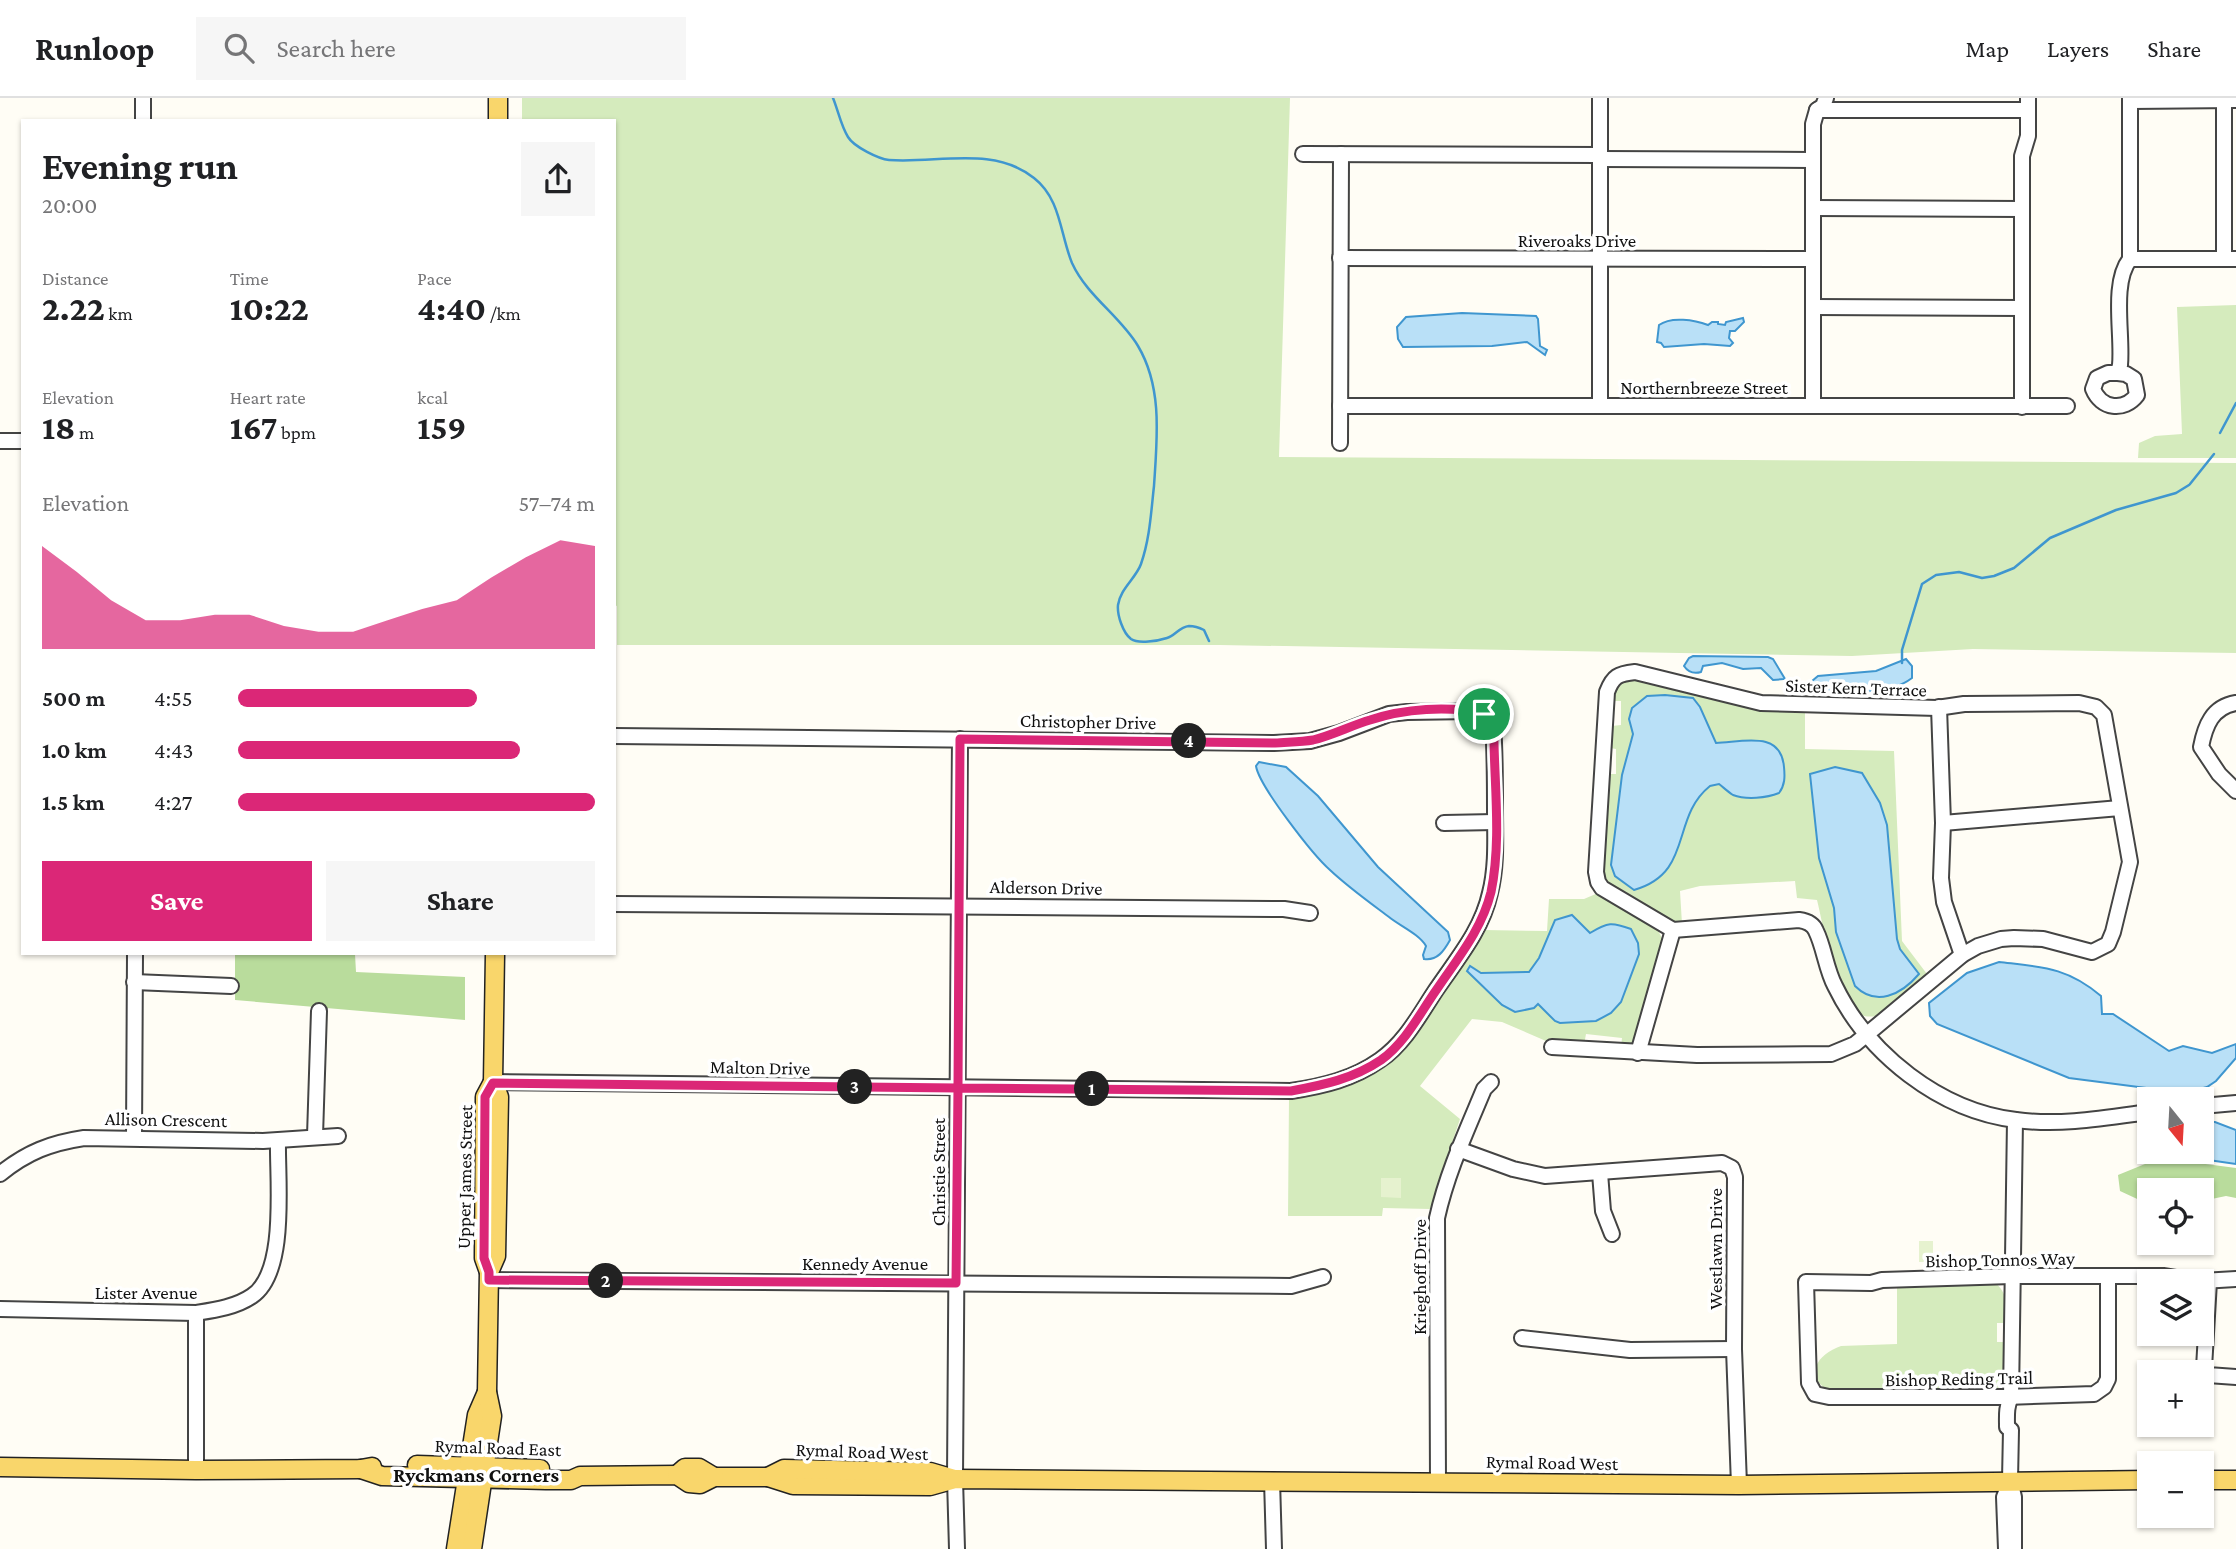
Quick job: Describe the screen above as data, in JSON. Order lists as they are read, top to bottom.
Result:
{
  "streets": {
    "main road": ["Upper James Street", "Rymal Road East", "Rymal Road West"],
    "street": [
      "Riveroaks Drive",
      "Northernbreeze Street",
      "Sister Kern Terrace",
      "Christopher Drive",
      "Alderson Drive",
      "Malton Drive",
      "Allison Crescent",
      "Christie Street",
      "Westlawn Drive",
      "Bishop Tonnos Way",
      "Kennedy Avenue",
      "Krieghoff Drive",
      "Lister Avenue",
      "Bishop Reding Trail"
    ]
  },
  "crossings": [
    ["Christopher Drive", "Malton Drive"],
    ["Christopher Drive", "Christie Street"],
    ["Alderson Drive", "Christie Street"],
    ["Malton Drive", "Christie Street"],
    ["Malton Drive", "Upper James Street"],
    ["Allison Crescent", "Lister Avenue"],
    ["Christie Street", "Kennedy Avenue"],
    ["Christie Street", "Rymal Road West"],
    ["Upper James Street", "Kennedy Avenue"],
    ["Upper James Street", "Rymal Road East"],
    ["Westlawn Drive", "Krieghoff Drive"],
    ["Westlawn Drive", "Rymal Road West"],
    ["Bishop Tonnos Way", "Bishop Reding Trail"],
    ["Krieghoff Drive", "Rymal Road West"],
    ["Rymal Road East", "Rymal Road West"]
  ],
  "districts": ["Ryckmans Corners"],
  "north": "bottom",
  "page": {
    "header": "Runloop",
    "search": "Search here",
    "nav": ["Map", "Layers", "Share"],
    "heading": ["Evening run", "20:00"],
    "stats": [
      ["Distance", "2.22 km"],
      ["Time", "10:22"],
      ["Pace", "4:40 /km"],
      ["Elevation", "18 m"],
      ["Heart rate", "167 bpm"],
      ["kcal", "159"]
    ],
    "chart": ["Elevation", "57–74 m"],
    "list": [
      {
        "name": "500 m",
        "note": "4:55"
      },
      {
        "name": "1.0 km",
        "note": "4:43"
      },
      {
        "name": "1.5 km",
        "note": "4:27"
      }
    ],
    "pins": [
      "4",
      "3",
      "1",
      "2"
    ],
    "buttons": ["Save", "Share"],
    "map_buttons": ["+", "−"]
  }
}
